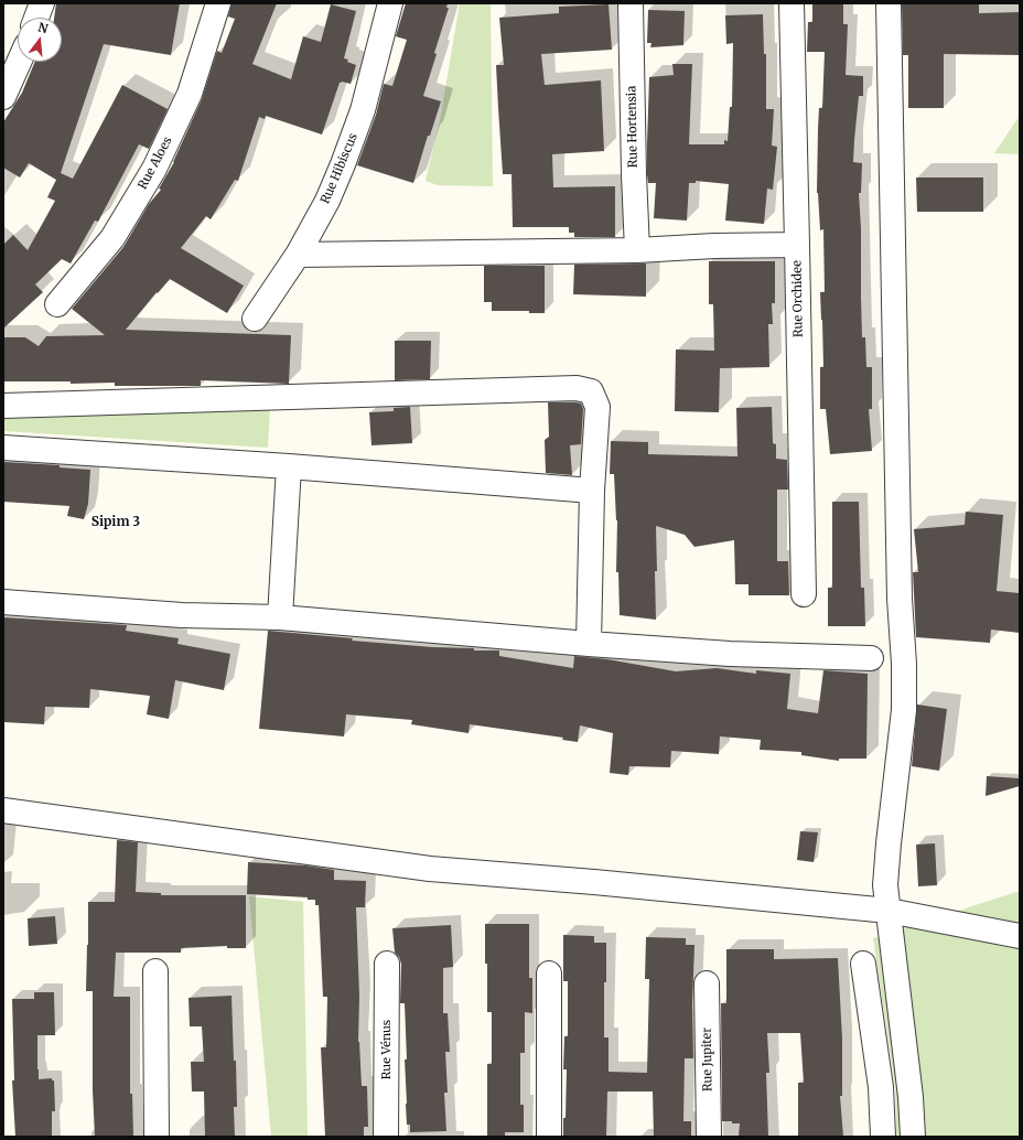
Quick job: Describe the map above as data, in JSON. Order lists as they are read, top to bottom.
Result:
{
  "streets": {
    "street": [
      "Rue Hortensia",
      "Rue Aloes",
      "Rue Hibiscus",
      "Rue Orchidee",
      "Rue Vénus",
      "Rue Jupiter"
    ]
  },
  "districts": ["Sipim 3"],
  "north": "top"
}
